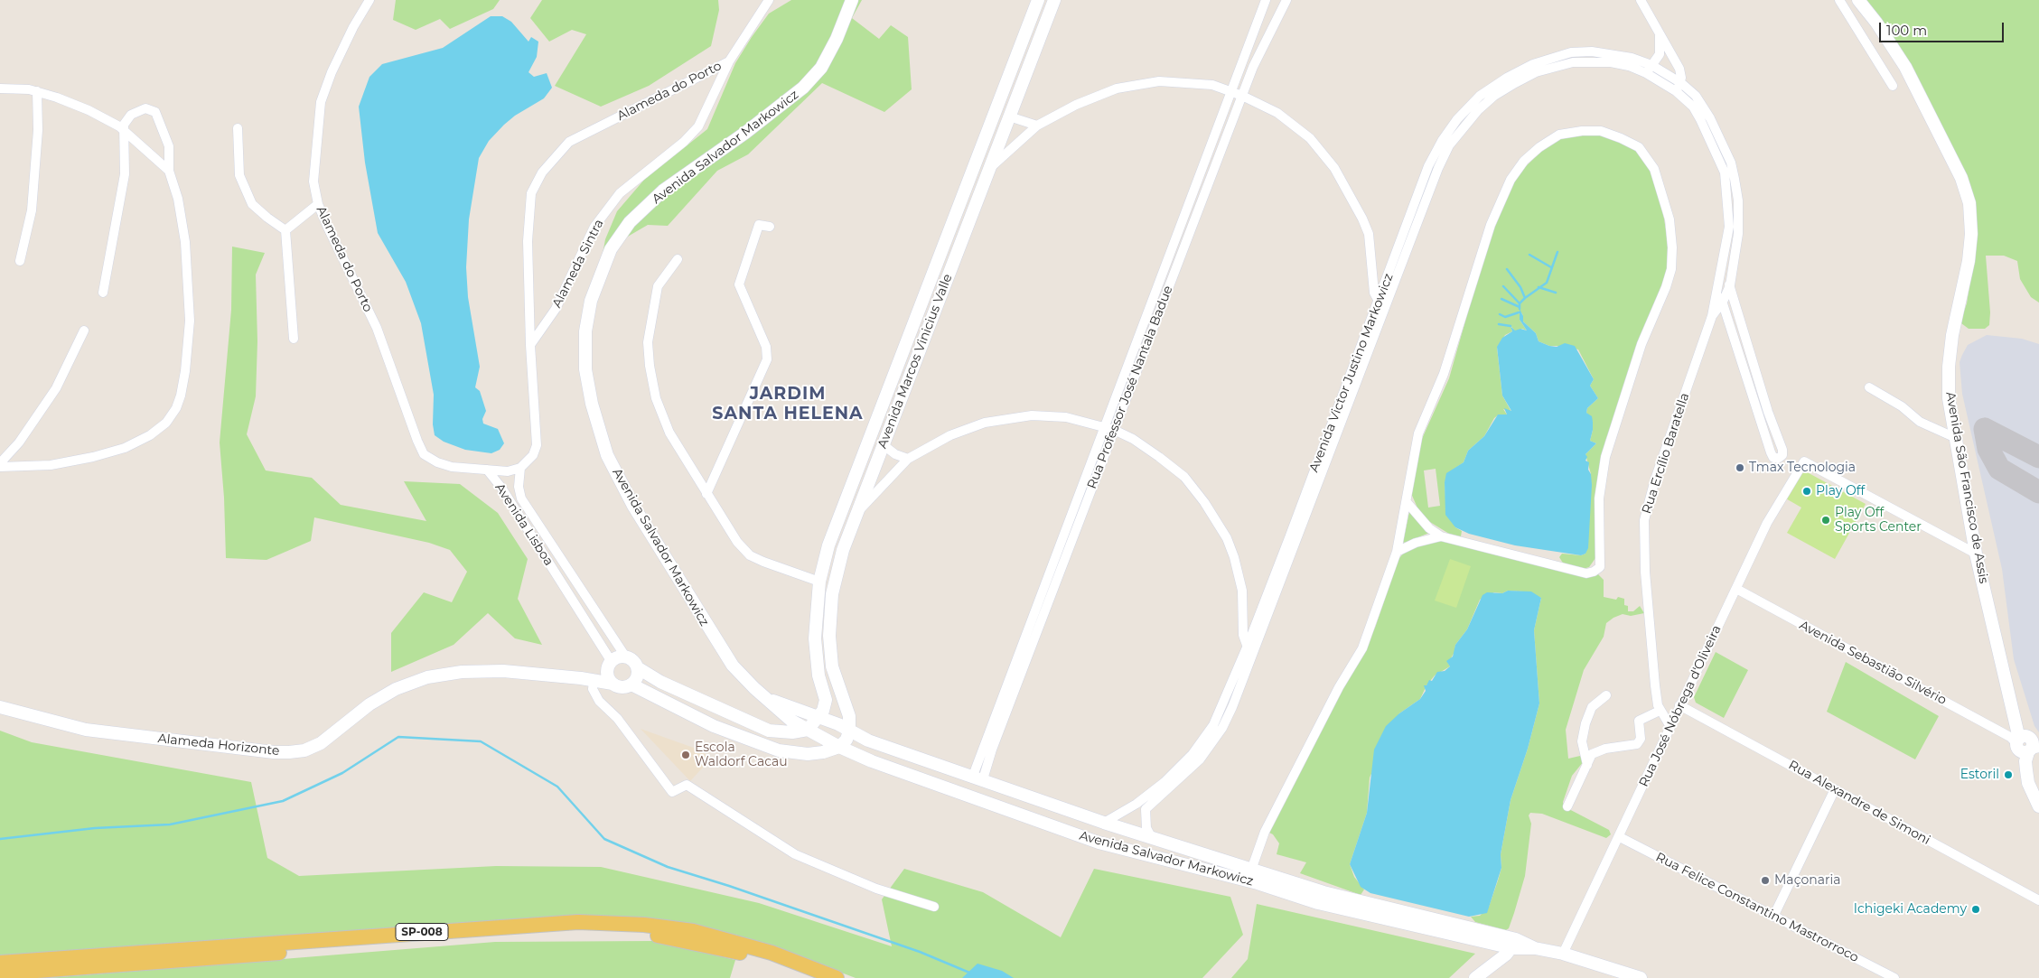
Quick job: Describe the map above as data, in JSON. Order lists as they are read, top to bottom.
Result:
{
  "streets": {
    "main road": ["SP-008"],
    "street": [
      "Alameda do Porto",
      "Avenida Salvador Markowicz",
      "Alameda Sintra",
      "Avenida Marcos Vinicius Valle",
      "Avenida Victor Justino Markowicz",
      "Rua Professor José Nantala Badue",
      "Rua Ercílio Baratella",
      "Avenida São Francisco de Assis",
      "Avenida Lisboa",
      "Avenida Sebastião Silvério",
      "Rua José Nóbrega d'Oliveira",
      "Alameda Horizonte",
      "Rua Alexandre de Simoni",
      "Rua Felice Constantino Mastrorroco"
    ]
  },
  "crossings": [
    ["Alameda do Porto", "Alameda Sintra"],
    ["Alameda do Porto", "Avenida Lisboa"],
    ["Avenida Salvador Markowicz", "Avenida Marcos Vinicius Valle"],
    ["Avenida Salvador Markowicz", "Avenida Victor Justino Markowicz"],
    ["Avenida Salvador Markowicz", "Rua Professor José Nantala Badue"],
    ["Avenida Salvador Markowicz", "Rua José Nóbrega d'Oliveira"],
    ["Rua Ercílio Baratella", "Rua José Nóbrega d'Oliveira"],
    ["Avenida São Francisco de Assis", "Avenida Sebastião Silvério"],
    ["Avenida São Francisco de Assis", "Rua José Nóbrega d'Oliveira"],
    ["Avenida Lisboa", "Alameda Horizonte"],
    ["Avenida Sebastião Silvério", "Rua José Nóbrega d'Oliveira"],
    ["Rua José Nóbrega d'Oliveira", "Rua Alexandre de Simoni"],
    ["Rua José Nóbrega d'Oliveira", "Rua Felice Constantino Mastrorroco"]
  ],
  "districts": ["JARDIM SANTA HELENA"],
  "places": [
    "Tmax Tecnologia",
    "Play Off",
    "Play Off Sports Center",
    "Escola Waldorf Cacau",
    "Estoril",
    "Maçonaria",
    "Ichigeki Academy"
  ],
  "scale_bar": "100 m"
}
